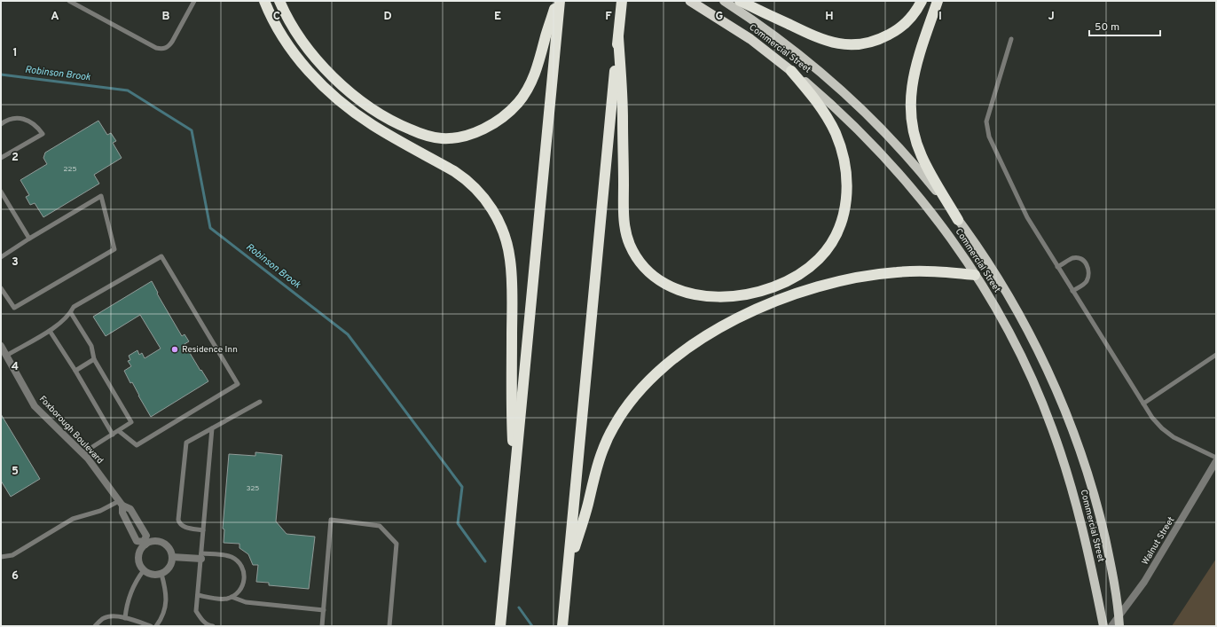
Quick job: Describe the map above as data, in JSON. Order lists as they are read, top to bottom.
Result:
{
  "streets": {
    "highway": ["Commercial Street"],
    "street": ["Foxborough Boulevard", "Walnut Street"]
  },
  "crossings": [
    ["Commercial Street", "Walnut Street"]
  ],
  "water": ["Robinson Brook"],
  "places": ["Residence Inn"],
  "house_numbers": ["225", "325"],
  "scale_bar": "50 m",
  "grid": {
    "columns": [
      "A",
      "B",
      "C",
      "D",
      "E",
      "F",
      "G",
      "H",
      "I",
      "J"
    ],
    "rows": [
      "1",
      "2",
      "3",
      "4",
      "5",
      "6"
    ]
  }
}
